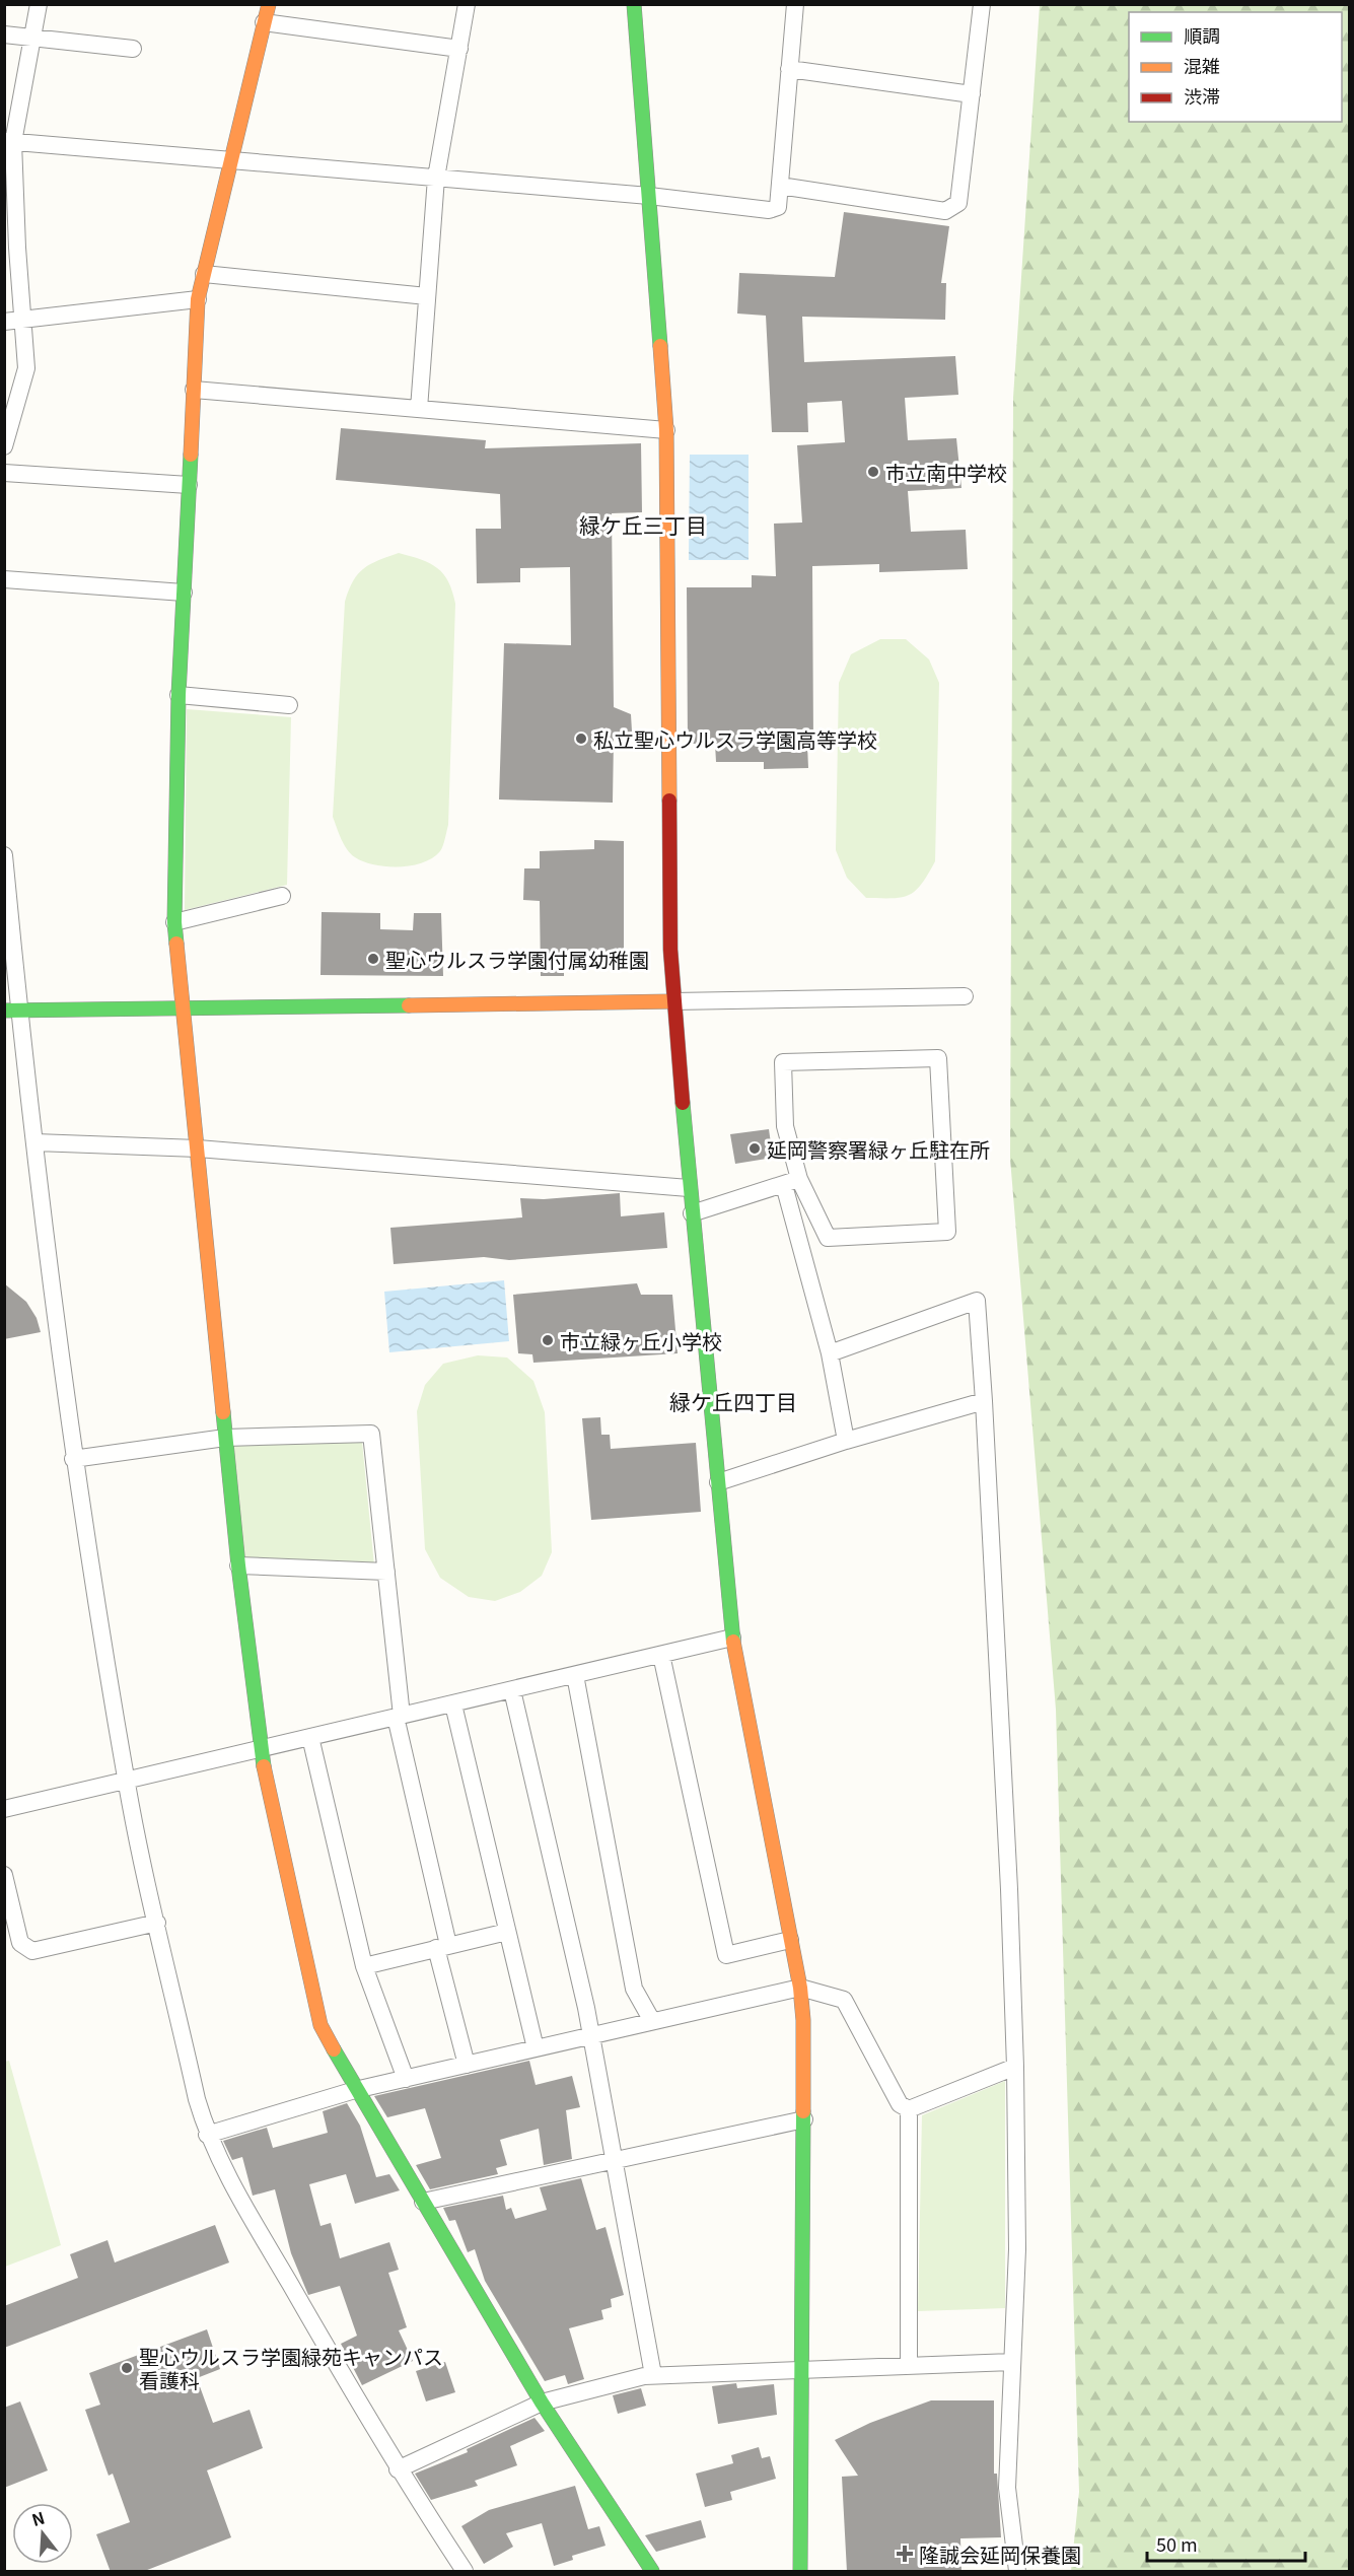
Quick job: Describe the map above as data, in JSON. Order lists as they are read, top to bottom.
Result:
{
  "districts": ["緑ケ丘三丁目", "緑ケ丘四丁目"],
  "places": {
    "other": [
      "市立南中学校",
      "私立聖心ウルスラ学園高等学校",
      "聖心ウルスラ学園付属幼稚園",
      "延岡警察署緑ヶ丘駐在所",
      "市立緑ヶ丘小学校",
      "聖心ウルスラ学園緑苑キャンパス 看護科"
    ],
    "health": ["隆誠会延岡保養園"]
  },
  "legend": ["順調", "混雑", "渋滞"],
  "scale_bar": "50 m",
  "north": "top"
}
